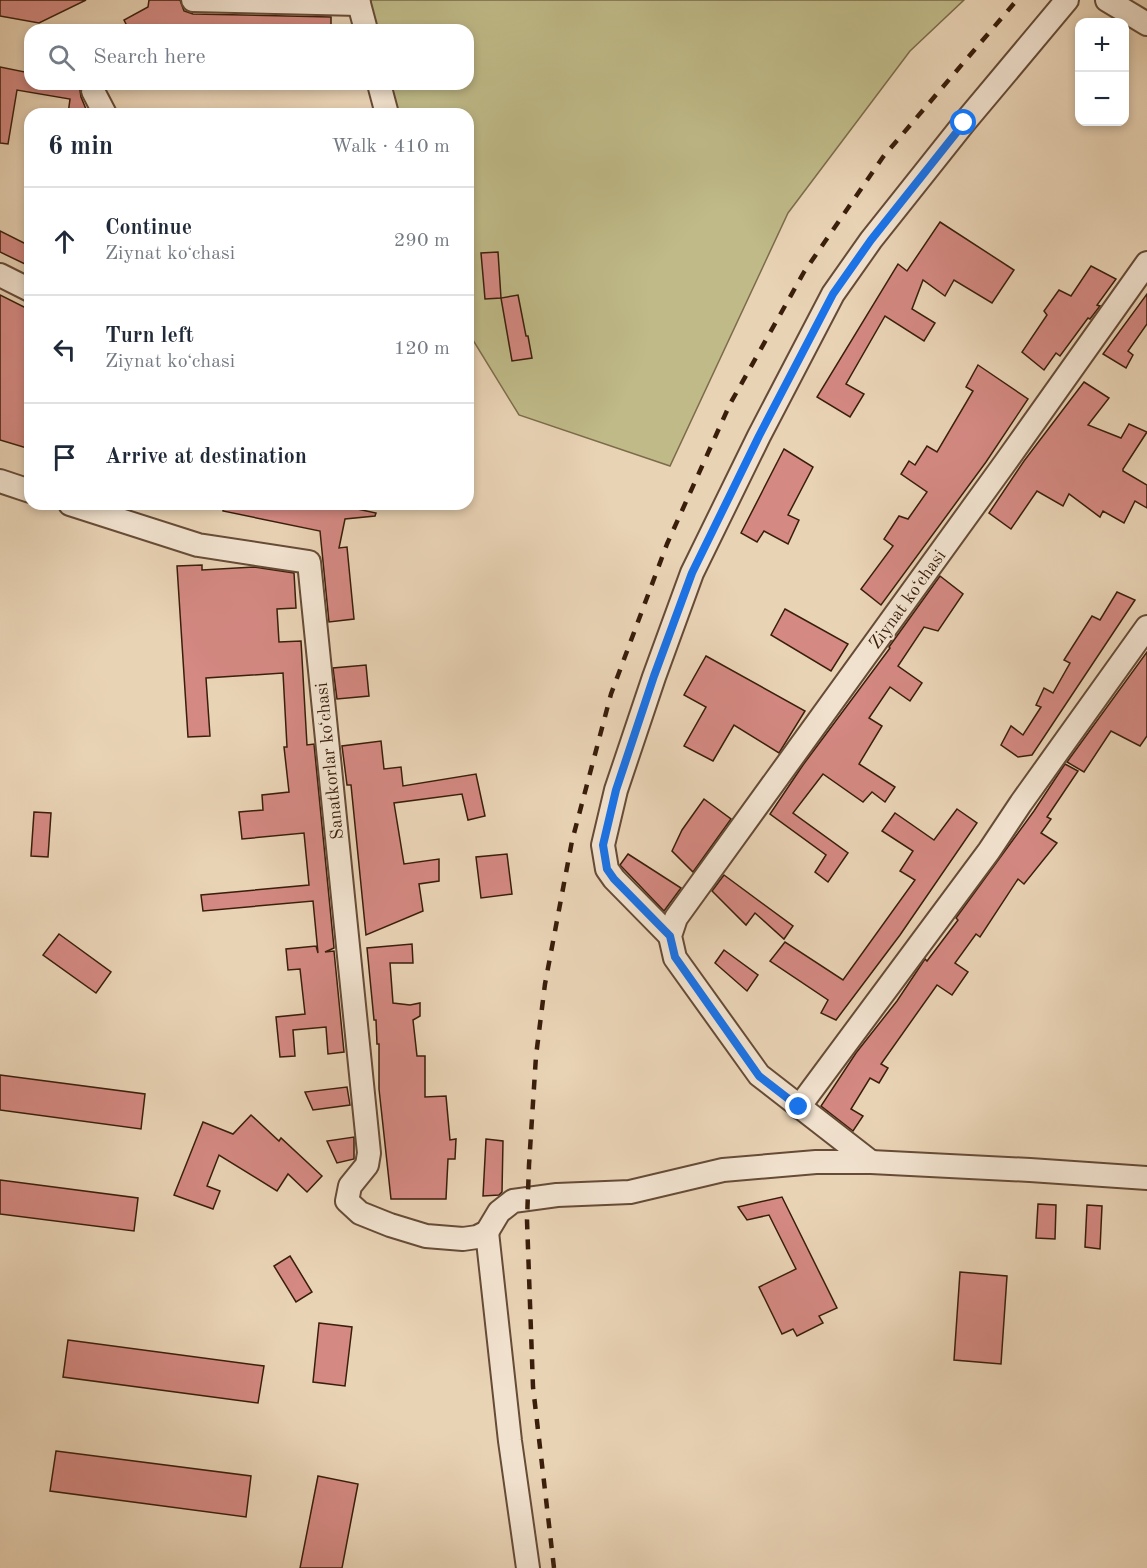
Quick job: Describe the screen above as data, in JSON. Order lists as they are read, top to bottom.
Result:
{
  "streets": {
    "street": ["Ziynat koʻchasi", "Sanatkorlar koʻchasi"]
  },
  "page": {
    "map_buttons": ["+", "−"],
    "search": "Search here",
    "heading": ["6 min", "Walk · 410 m"],
    "list": [
      ["Continue", "Ziynat koʻchasi", "290 m"],
      ["Turn left", "Ziynat koʻchasi", "120 m"],
      "Arrive at destination"
    ]
  }
}
